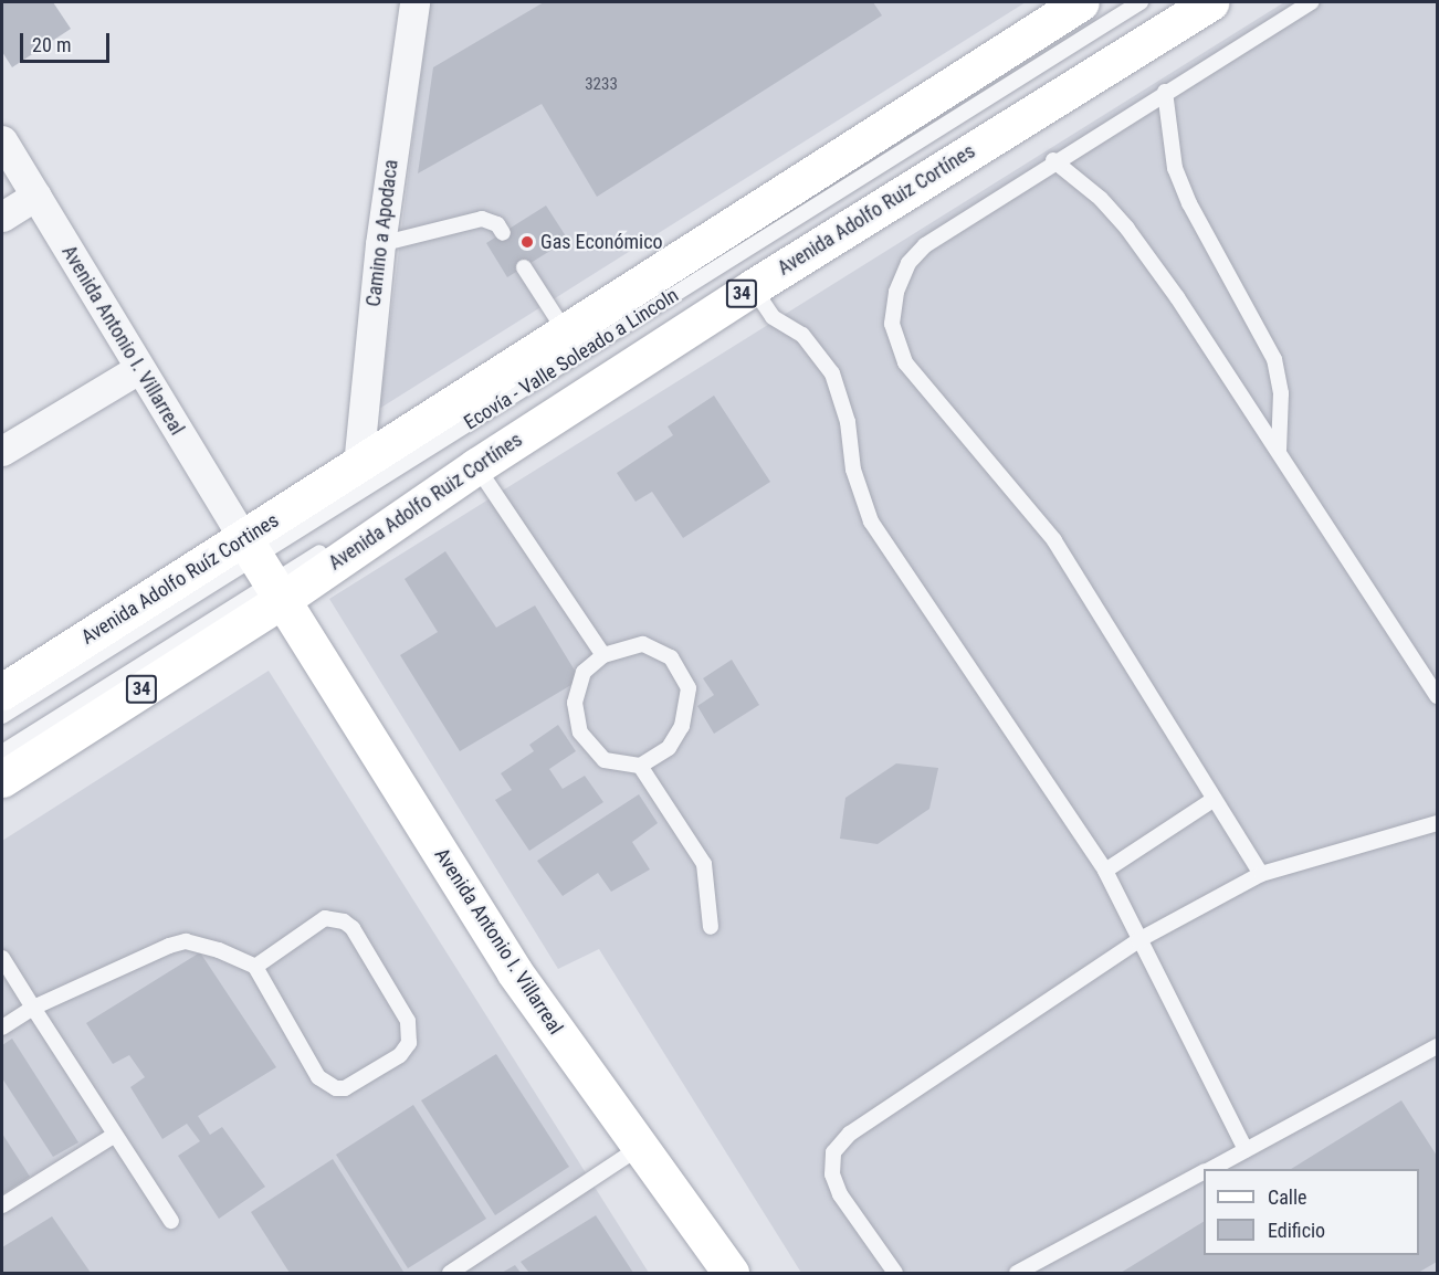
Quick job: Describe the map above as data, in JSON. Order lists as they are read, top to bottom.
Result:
{
  "streets": {
    "main road": [
      "Avenida Adolfo Ruiz Cortínes",
      "34",
      "Avenida Antonio I. Villarreal",
      "Avenida Adolfo Ruíz Cortines"
    ],
    "street": ["Camino a Apodaca"],
    "lane": ["Ecovía - Valle Soleado a Lincoln"]
  },
  "crossings": [
    ["Avenida Adolfo Ruiz Cortínes", "Avenida Antonio I. Villarreal"],
    ["Avenida Adolfo Ruiz Cortínes", "Ecovía - Valle Soleado a Lincoln"],
    ["Avenida Adolfo Ruiz Cortínes", "Avenida Adolfo Ruíz Cortines"],
    ["Camino a Apodaca", "34"],
    ["Camino a Apodaca", "Avenida Adolfo Ruíz Cortines"],
    ["34", "Avenida Adolfo Ruíz Cortines"],
    ["Avenida Antonio I. Villarreal", "Ecovía - Valle Soleado a Lincoln"],
    ["Avenida Antonio I. Villarreal", "Avenida Adolfo Ruíz Cortines"],
    ["Ecovía - Valle Soleado a Lincoln", "Avenida Adolfo Ruíz Cortines"]
  ],
  "places": ["Gas Económico"],
  "house_numbers": ["3233"],
  "legend": ["Calle", "Edificio"],
  "scale_bar": "20 m"
}
